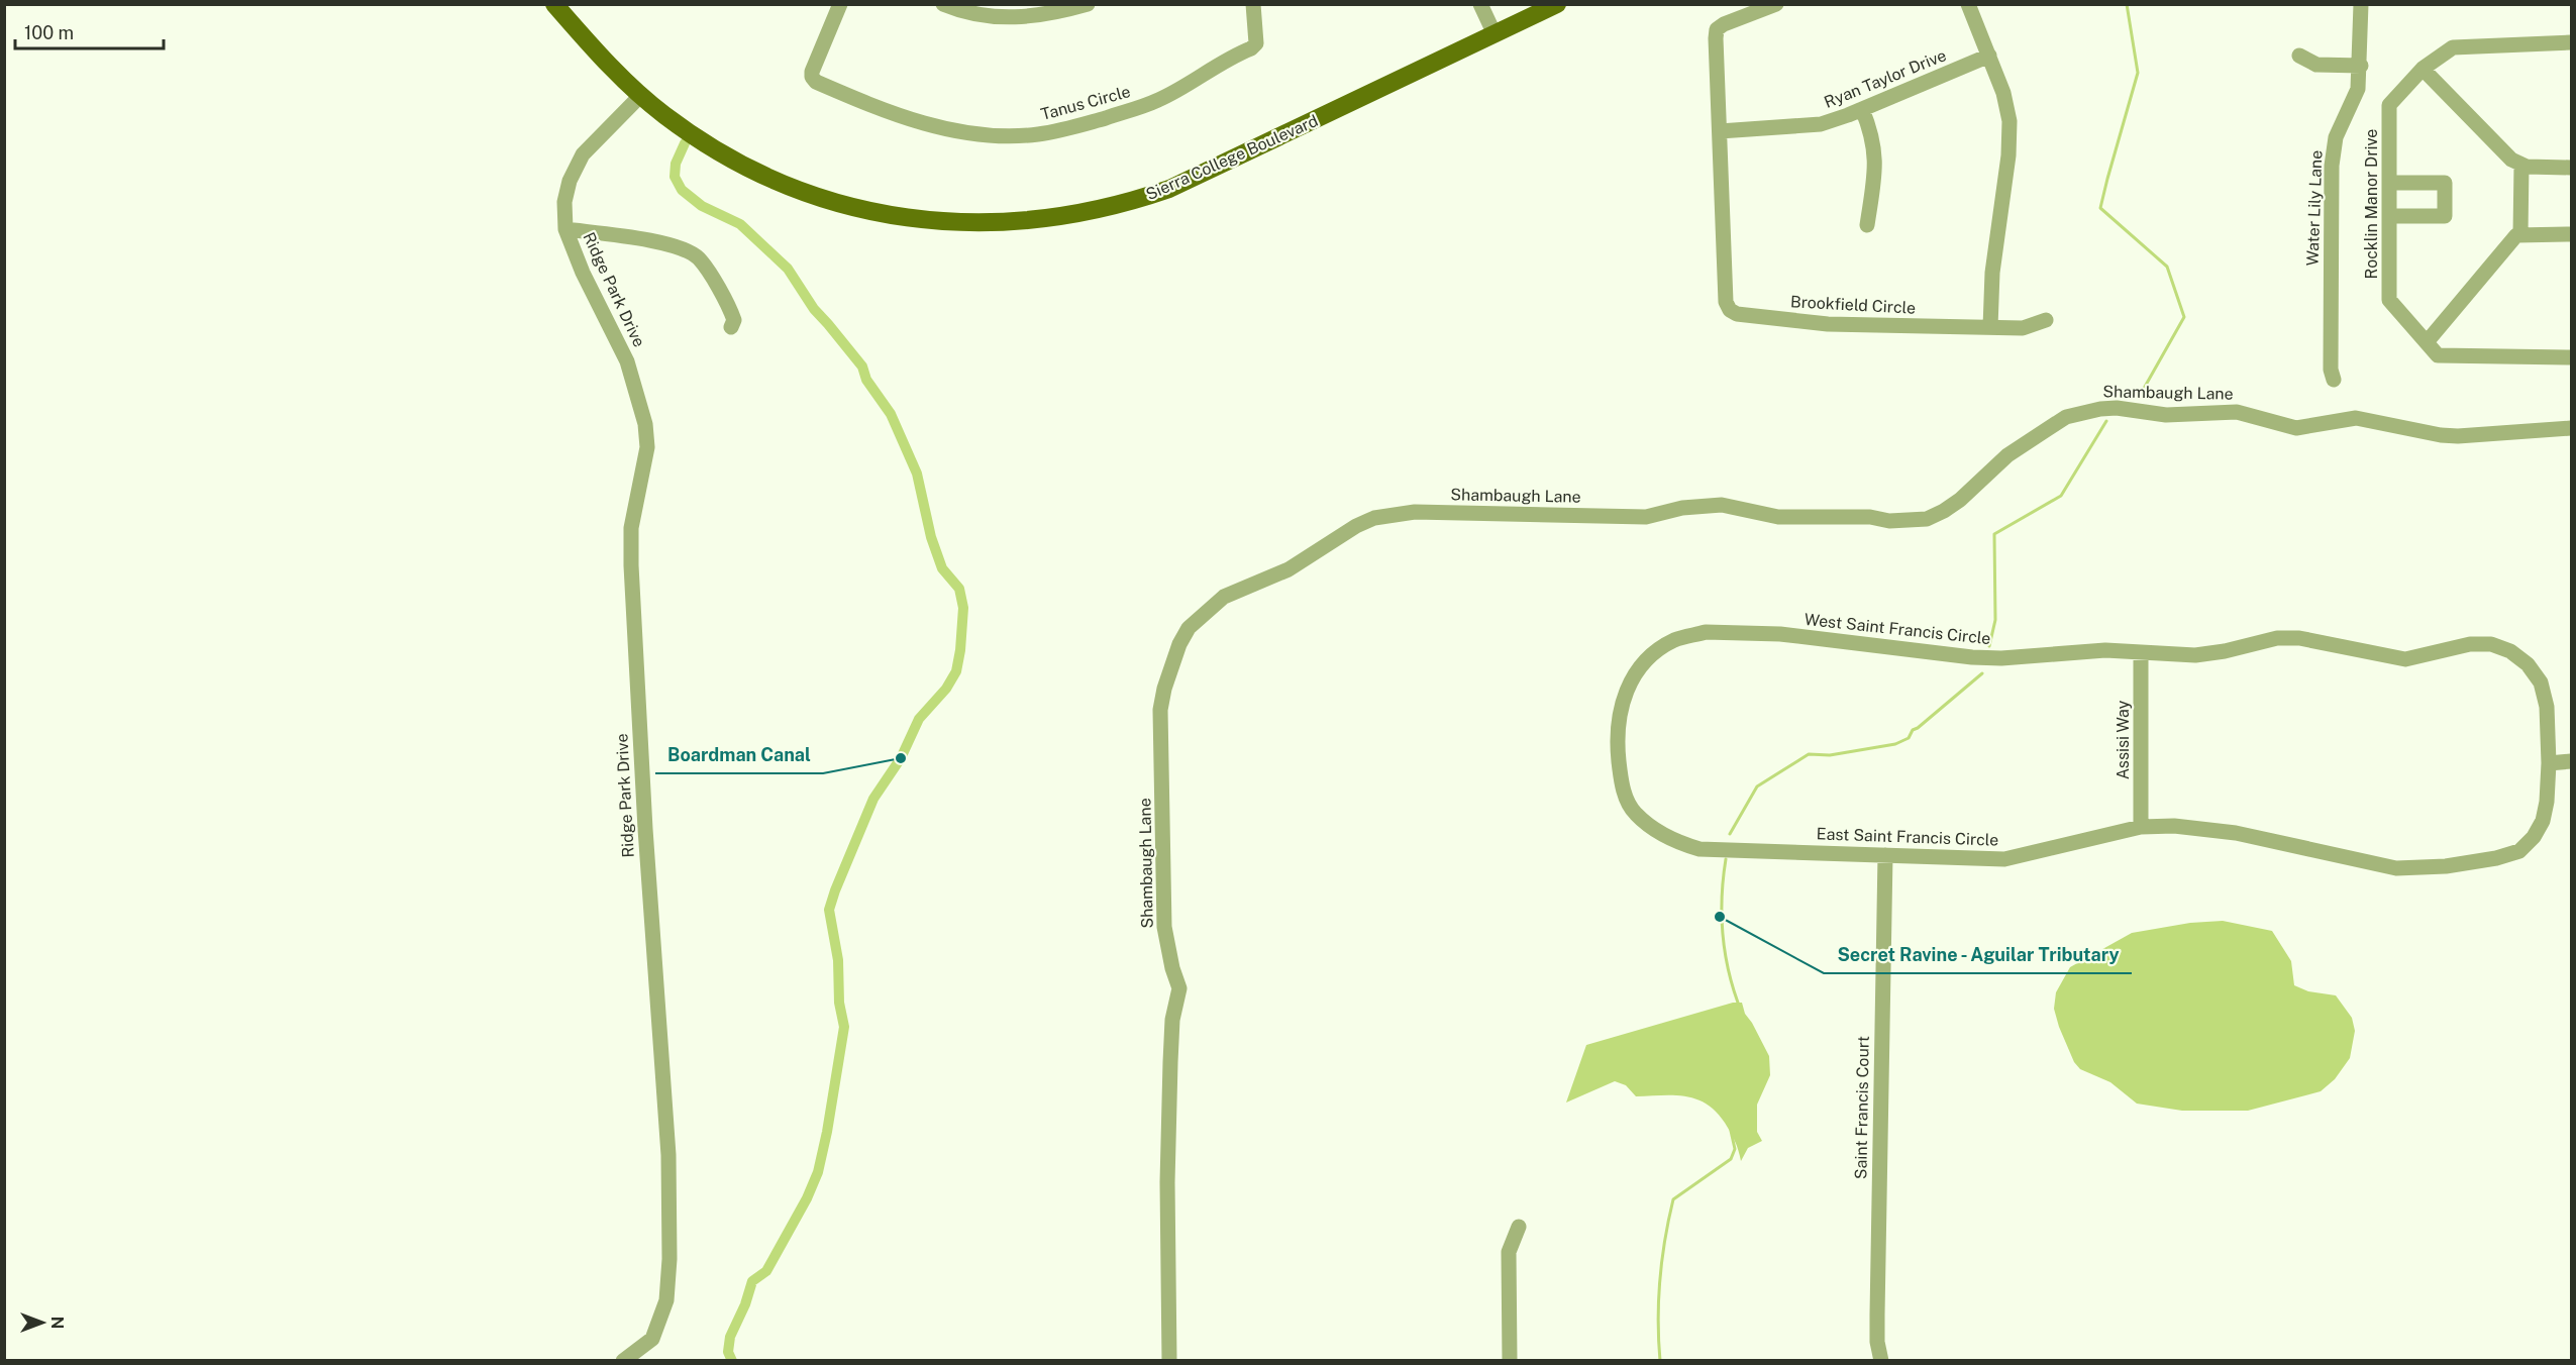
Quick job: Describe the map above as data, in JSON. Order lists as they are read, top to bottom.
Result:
{
  "streets": {
    "main road": ["Sierra College Boulevard"],
    "street": [
      "Ryan Taylor Drive",
      "Tanus Circle",
      "Rocklin Manor Drive",
      "Water Lily Lane",
      "Ridge Park Drive",
      "Brookfield Circle",
      "Shambaugh Lane",
      "West Saint Francis Circle",
      "Assisi Way",
      "East Saint Francis Circle",
      "Saint Francis Court"
    ]
  },
  "crossings": [
    ["Ryan Taylor Drive", "Brookfield Circle"],
    ["Sierra College Boulevard", "Ridge Park Drive"],
    ["West Saint Francis Circle", "Assisi Way"],
    ["West Saint Francis Circle", "East Saint Francis Circle"],
    ["Assisi Way", "East Saint Francis Circle"],
    ["East Saint Francis Circle", "Saint Francis Court"]
  ],
  "places": ["Boardman Canal", "Secret Ravine - Aguilar Tributary"],
  "scale_bar": "100 m",
  "north": "right"
}
